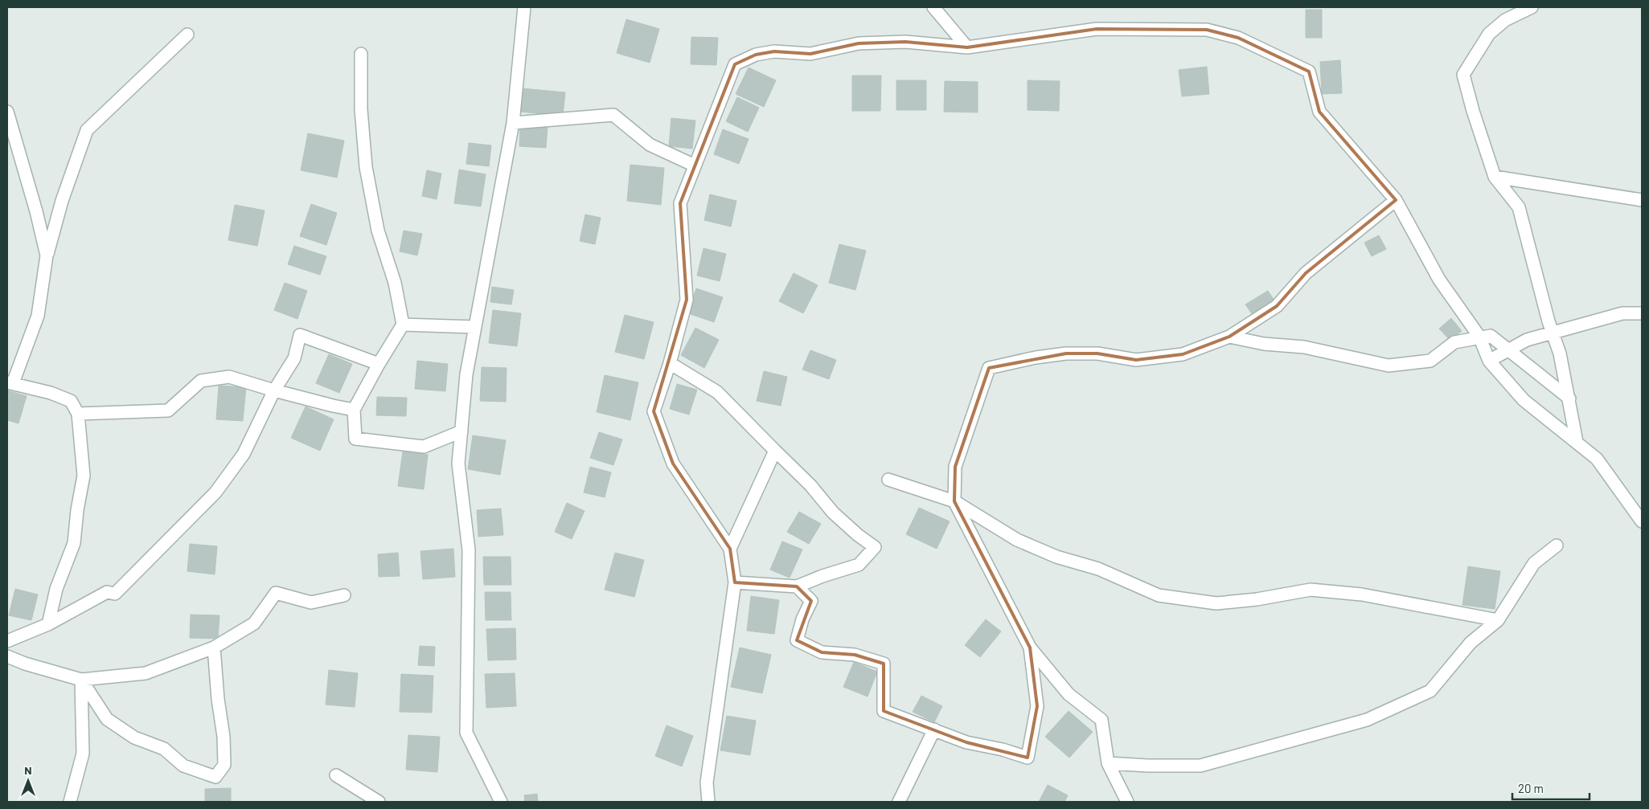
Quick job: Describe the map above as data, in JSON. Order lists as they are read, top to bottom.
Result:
{
  "scale_bar": "20 m",
  "north": "top"
}
